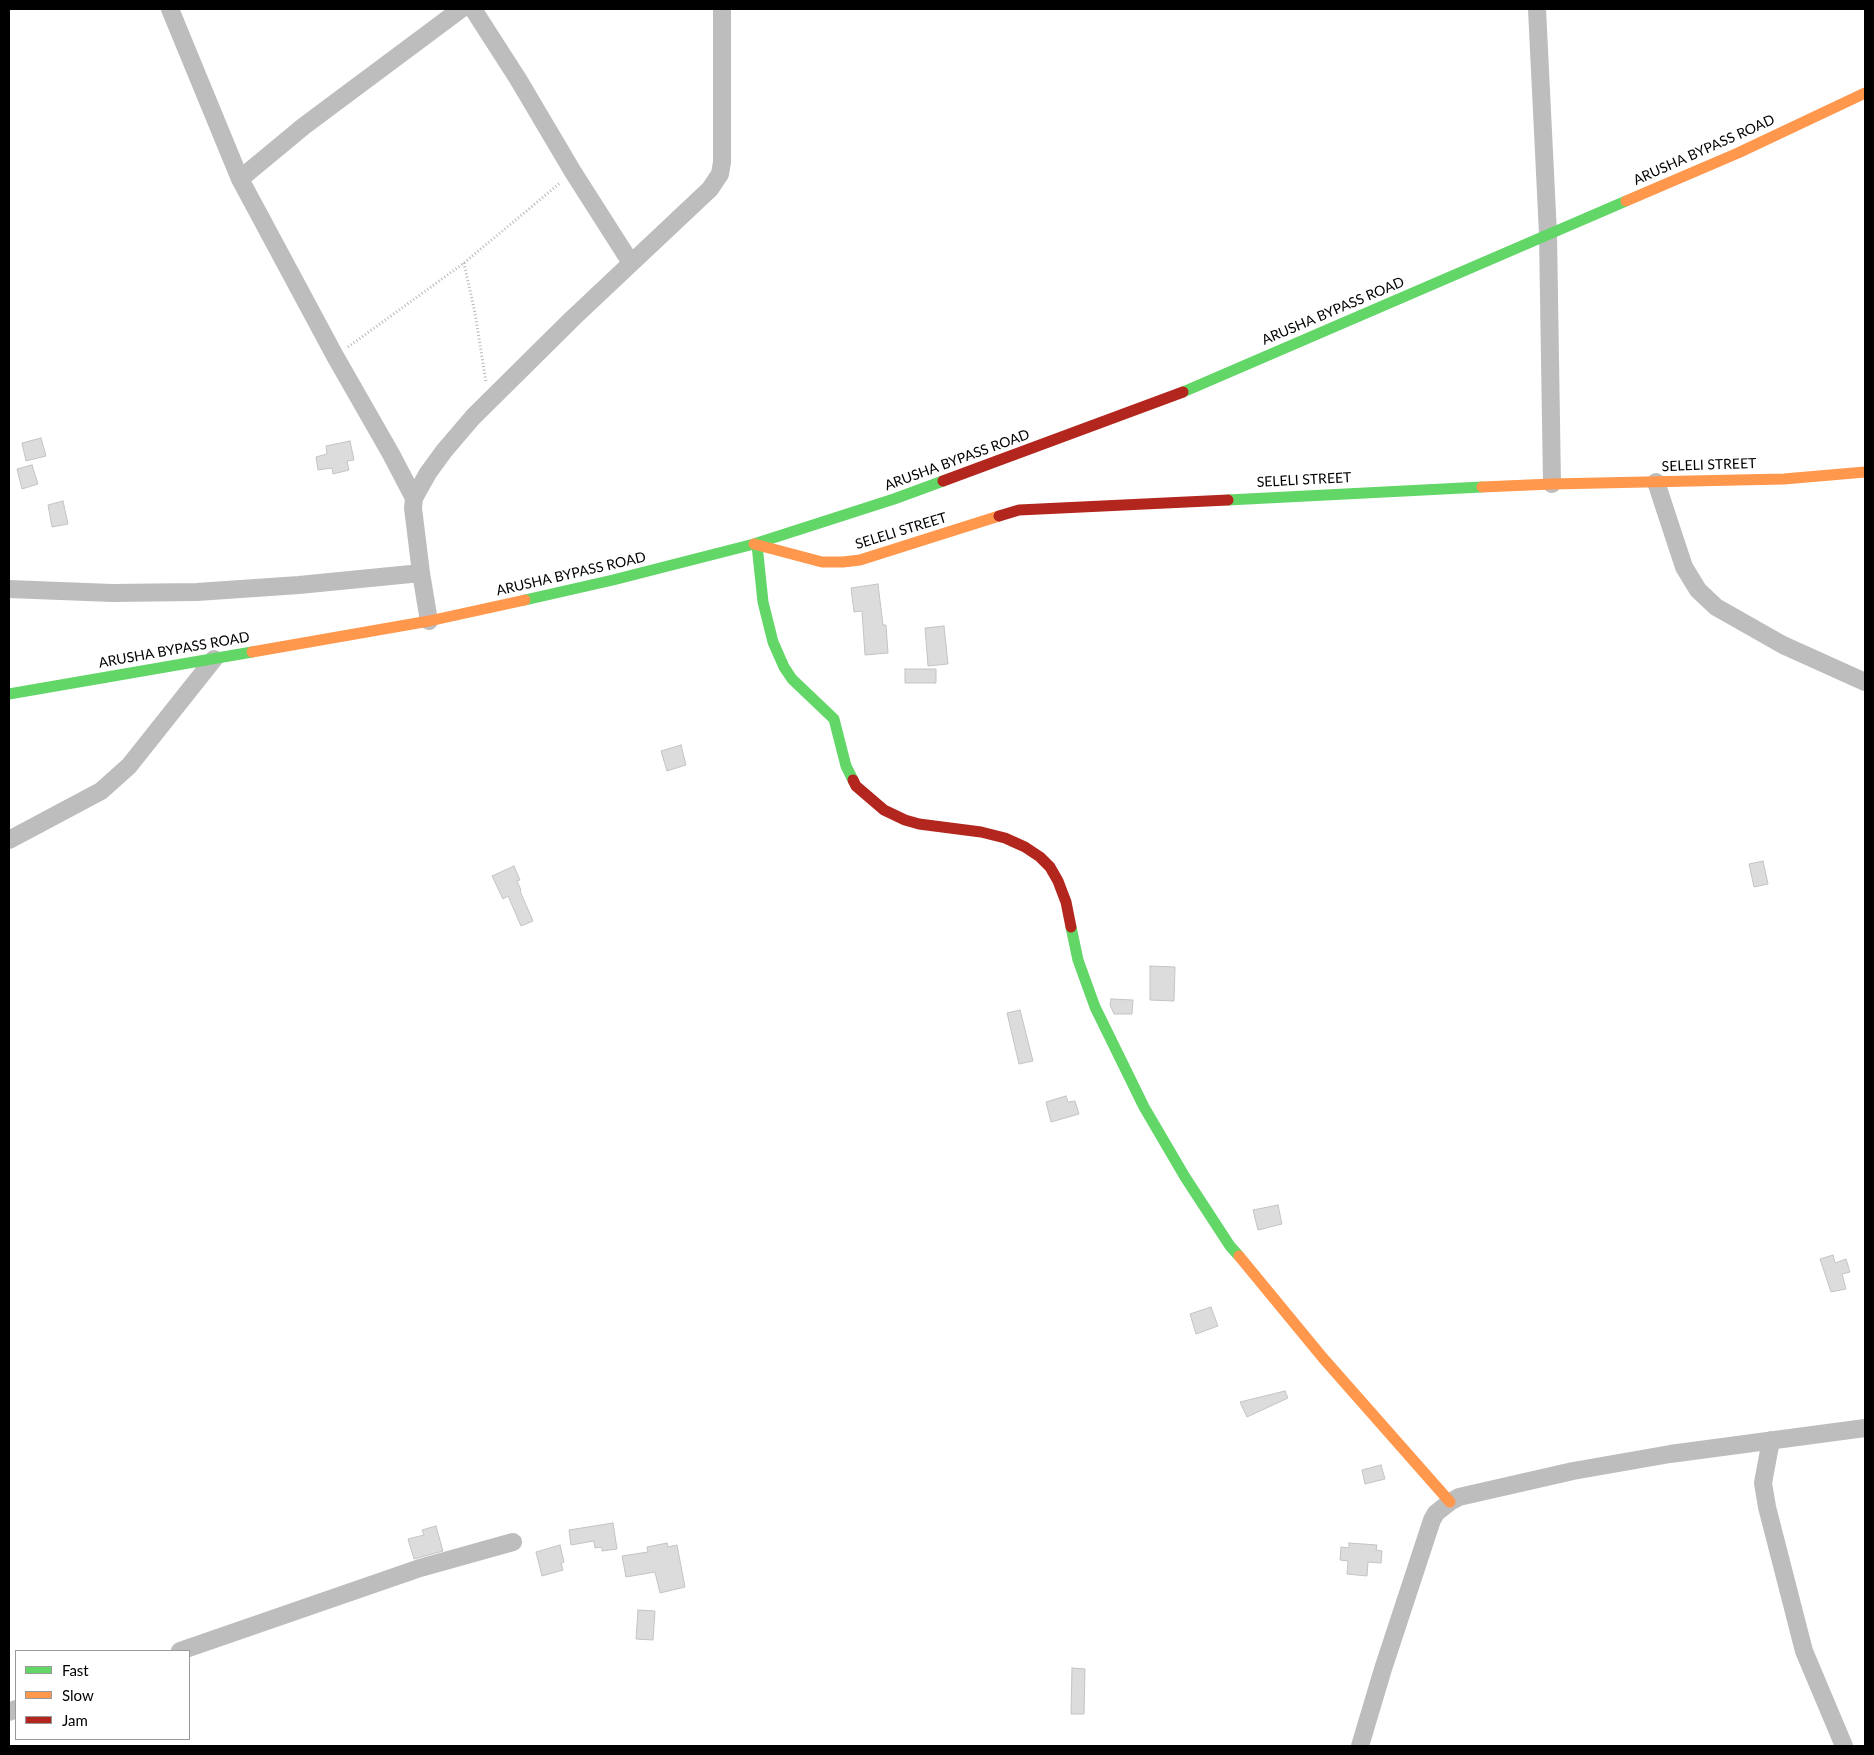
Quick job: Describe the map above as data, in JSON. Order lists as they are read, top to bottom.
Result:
{
  "streets": {
    "street": ["ARUSHA BYPASS ROAD", "SELELI STREET"]
  },
  "crossings": [
    ["ARUSHA BYPASS ROAD", "SELELI STREET"]
  ],
  "legend": ["Fast", "Slow", "Jam"]
}
